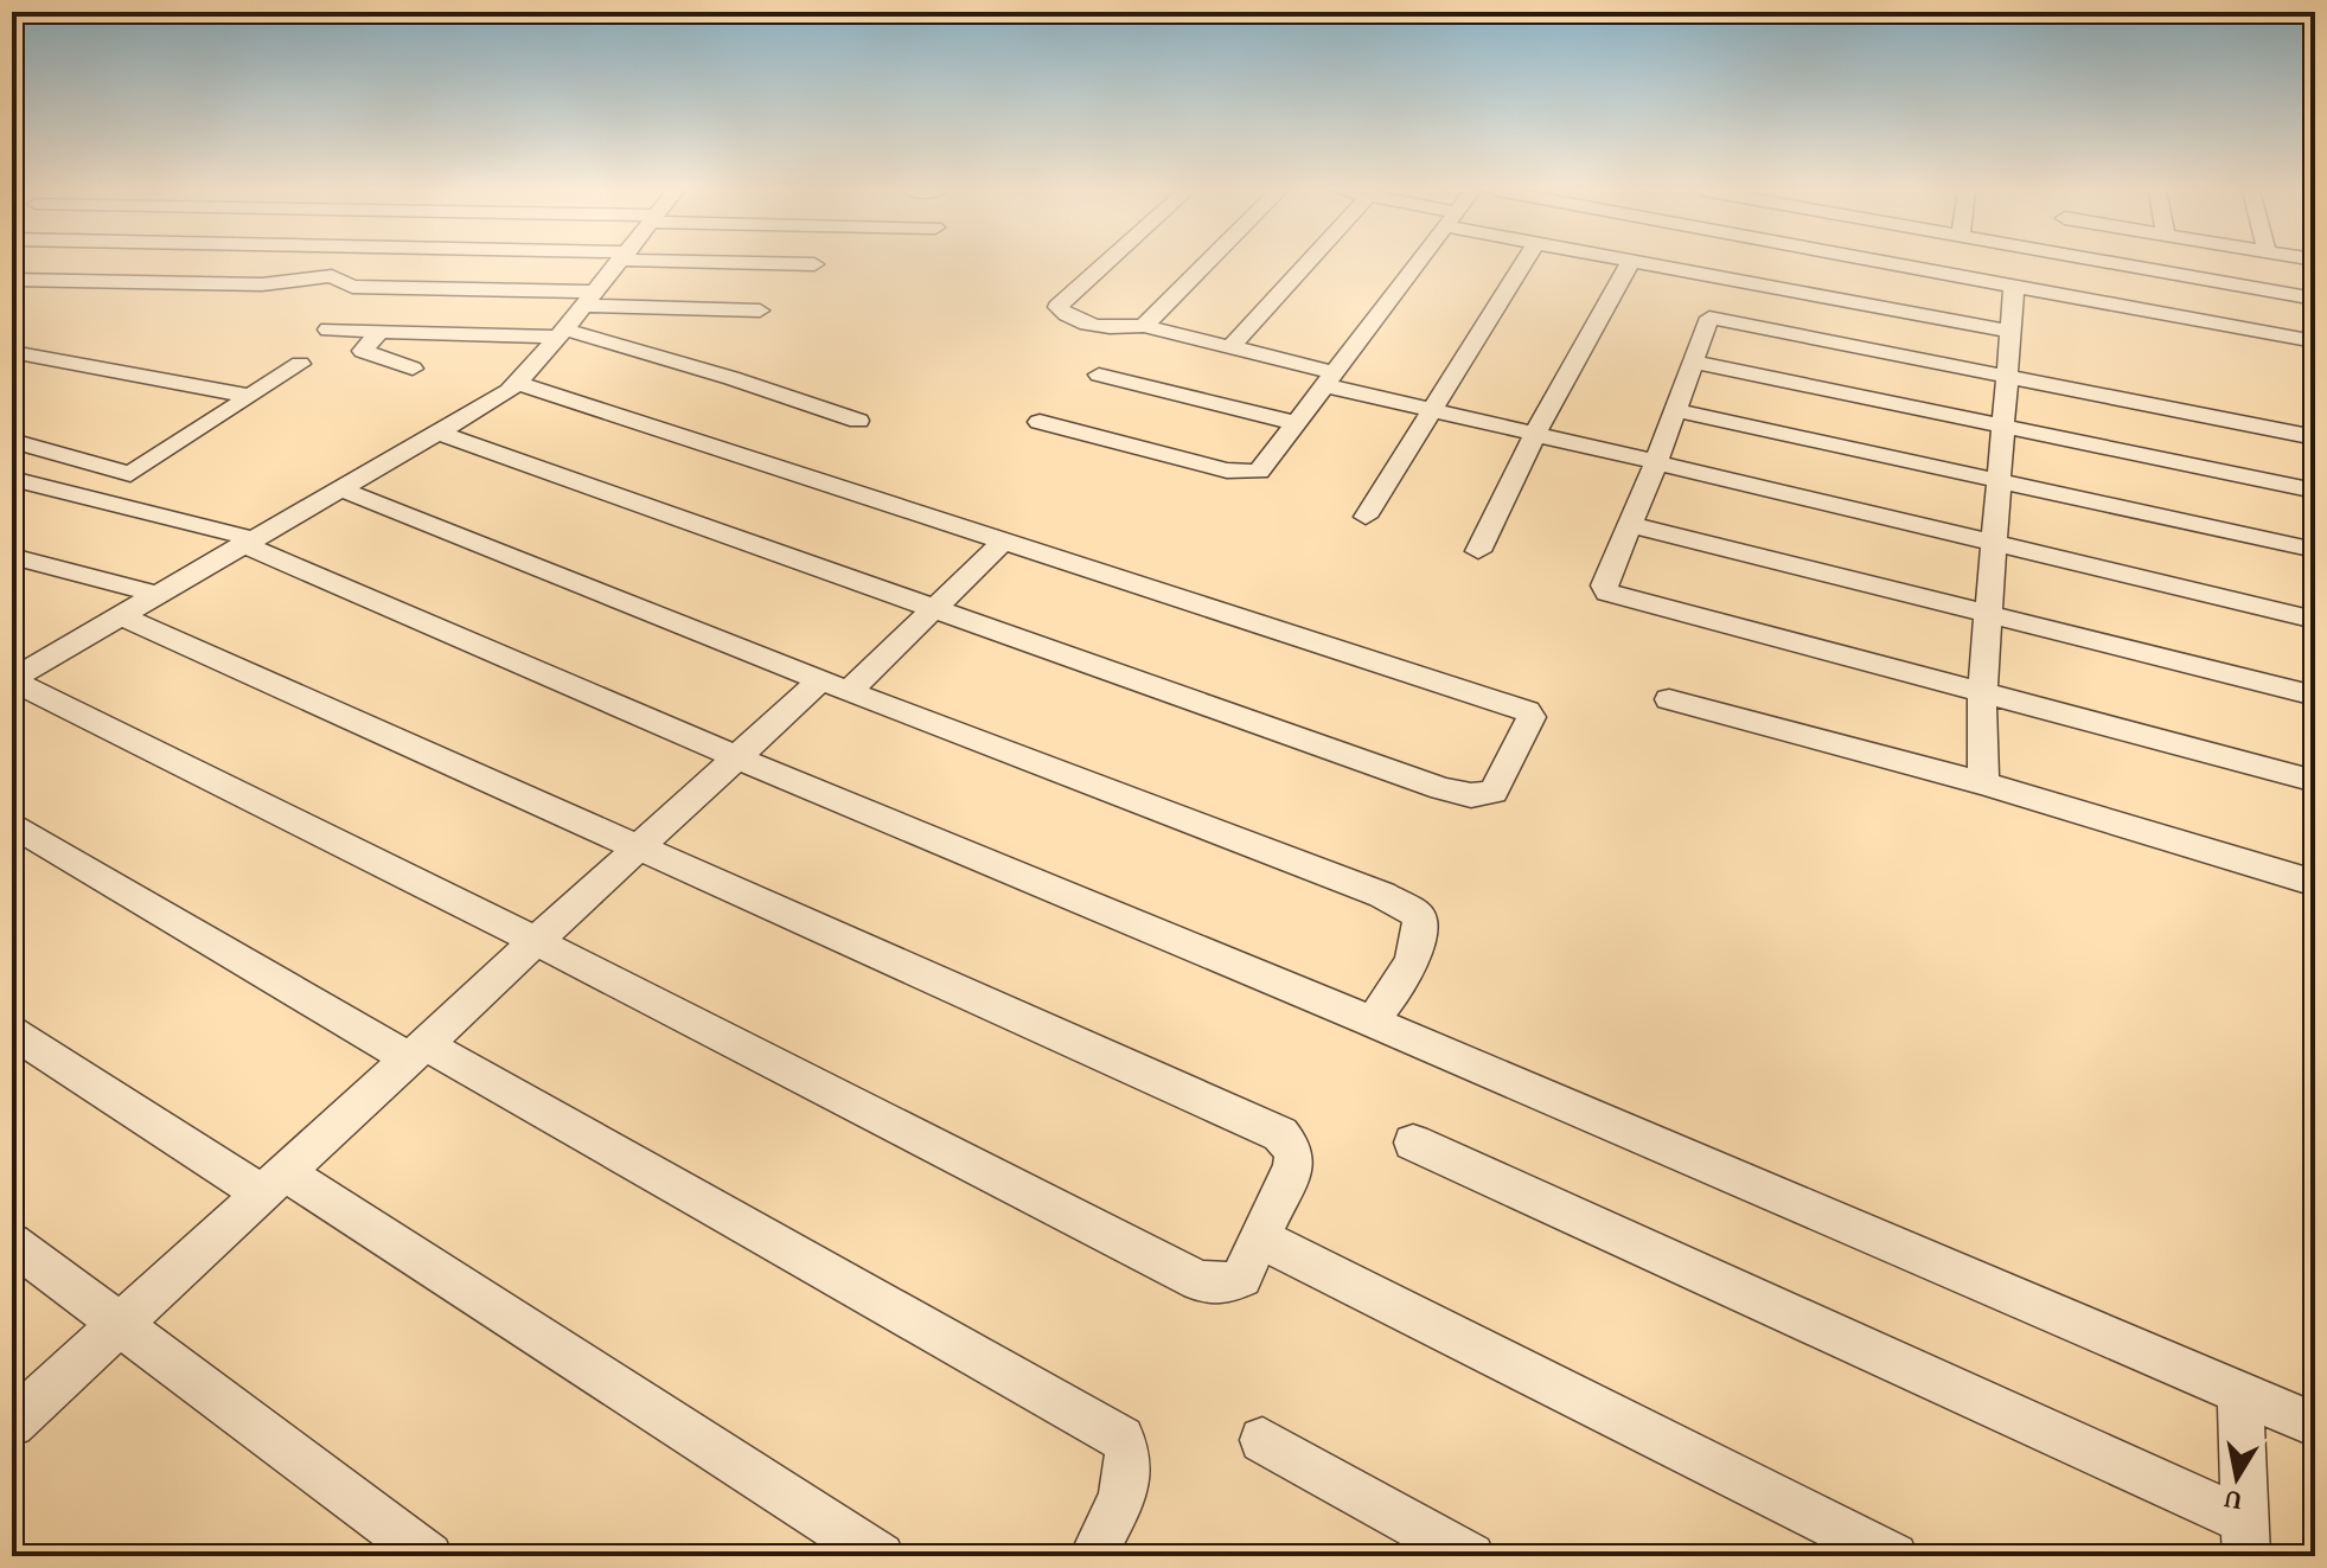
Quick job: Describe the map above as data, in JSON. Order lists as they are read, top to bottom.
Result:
{
  "north": "bottom"
}
